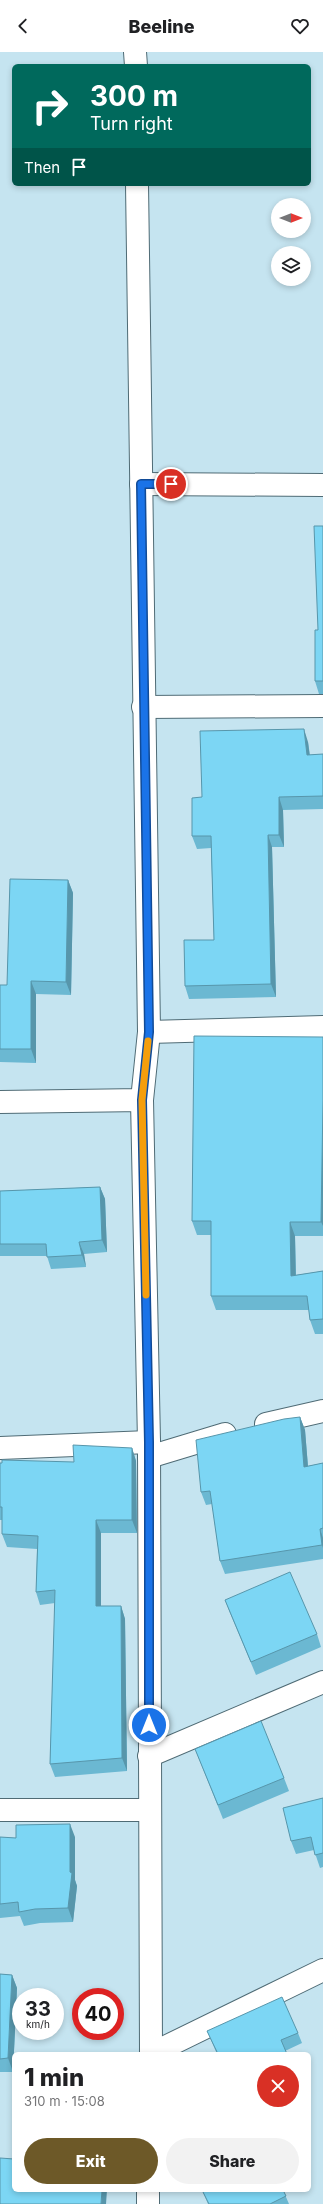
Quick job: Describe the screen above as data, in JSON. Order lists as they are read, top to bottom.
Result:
{
  "north": "right",
  "page": {
    "header": "Beeline",
    "turn": ["300 m", "Turn right"],
    "then": "Then",
    "speed": "33 km/h",
    "limit": "40",
    "heading": ["1 min", "310 m · 15:08"],
    "buttons": ["Exit", "Share"]
  }
}
